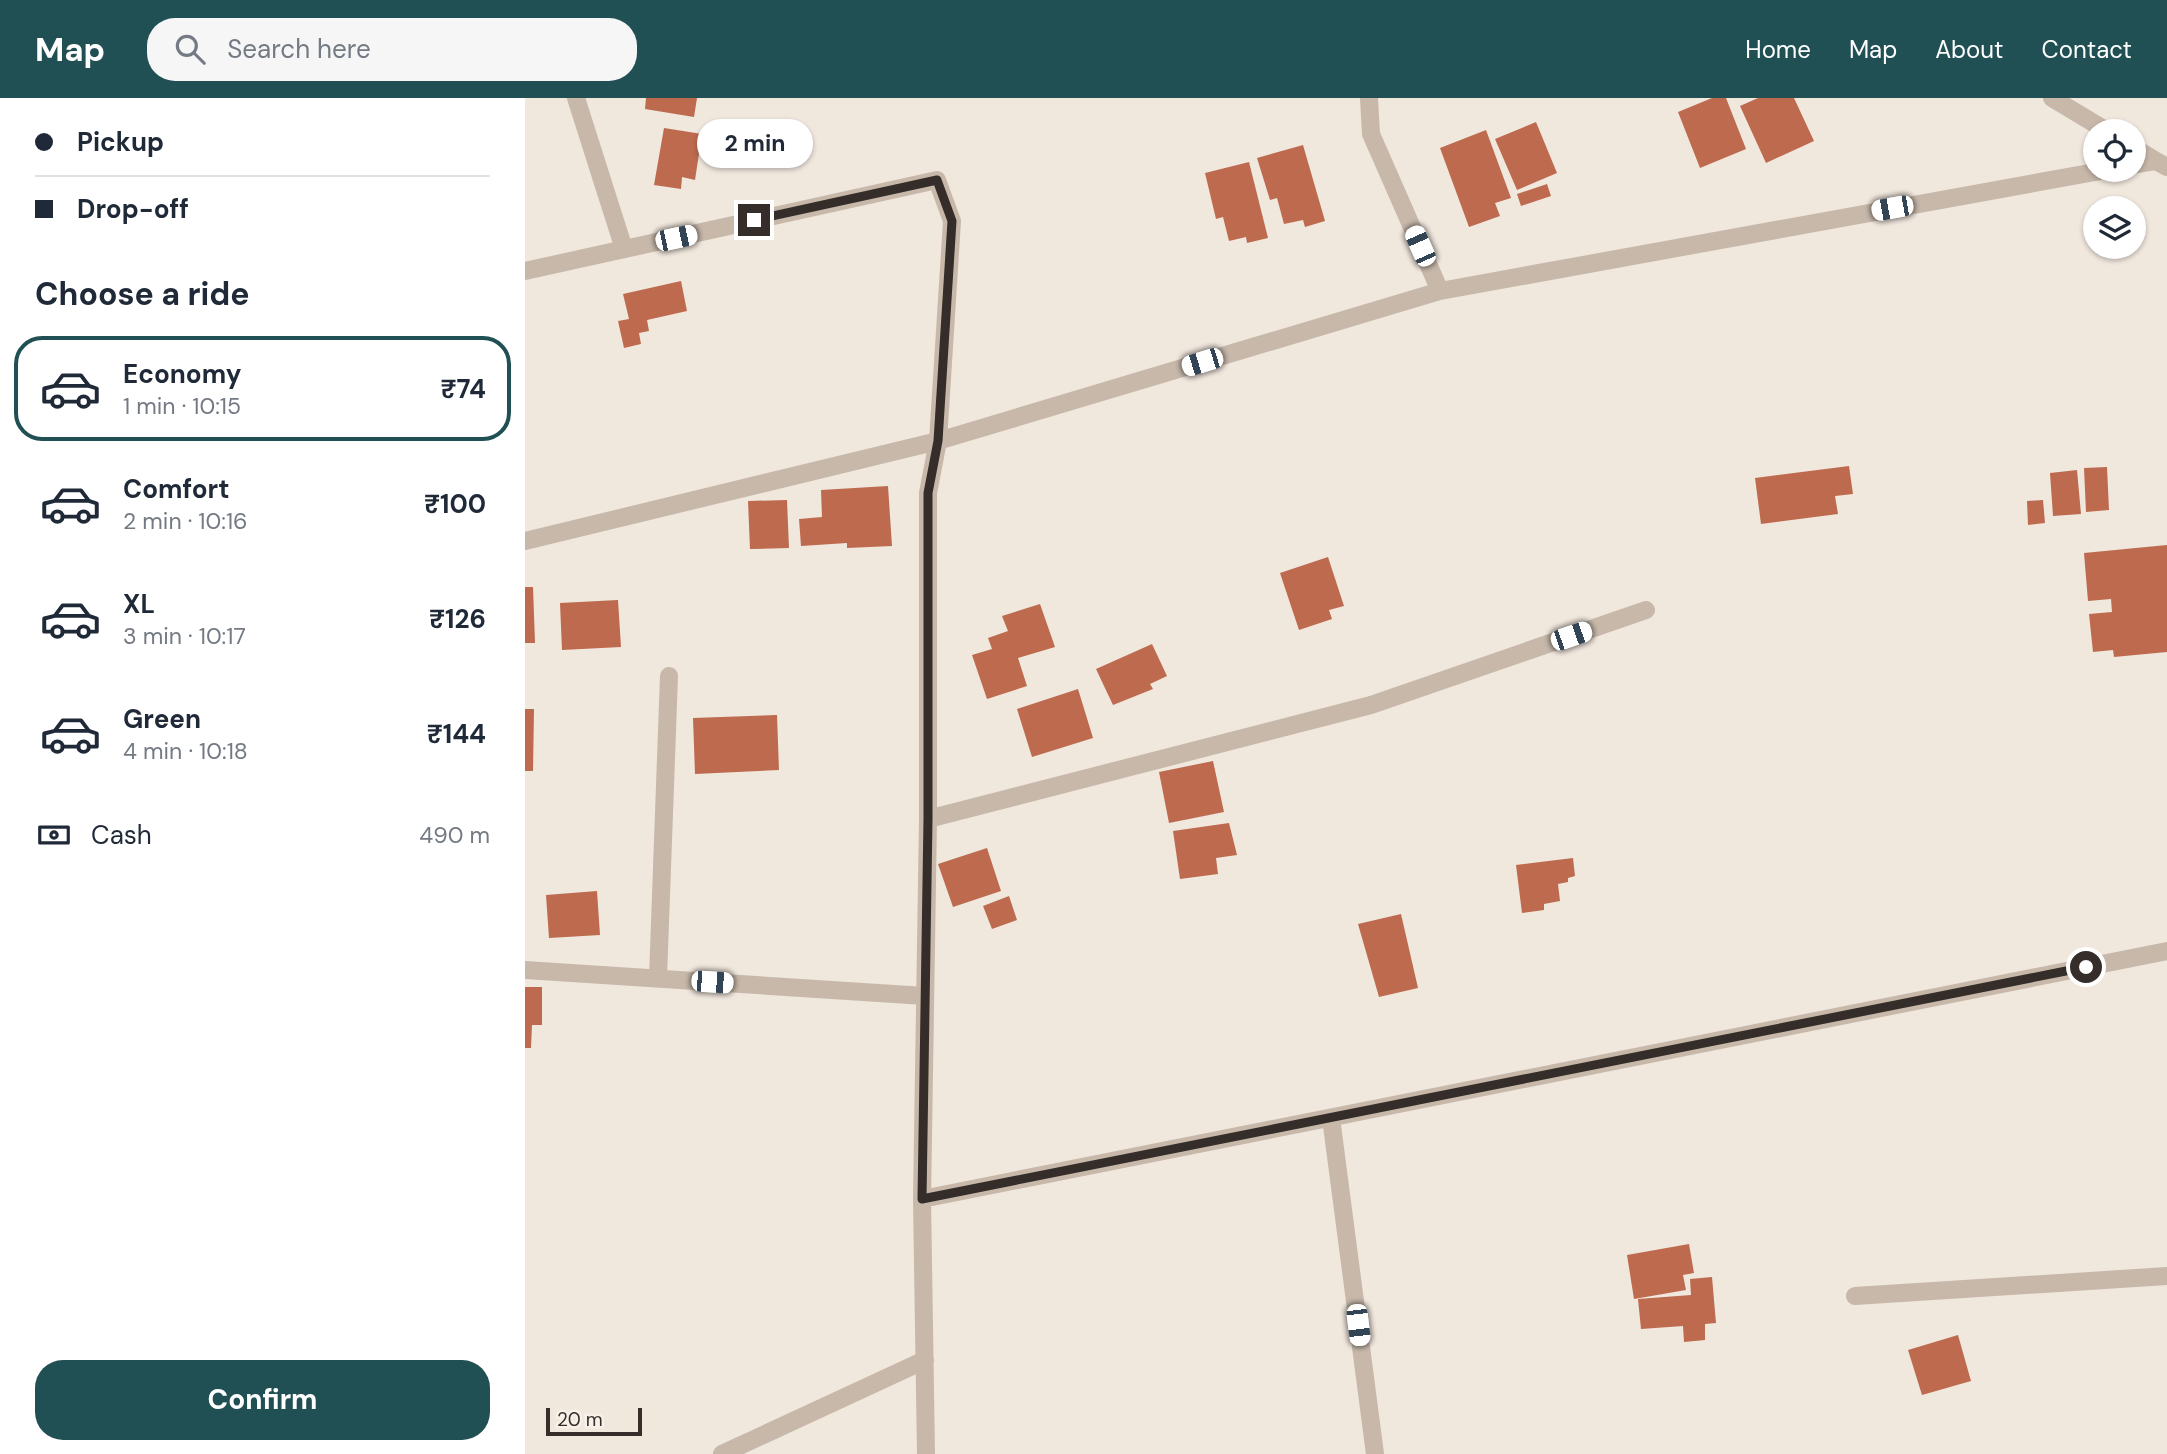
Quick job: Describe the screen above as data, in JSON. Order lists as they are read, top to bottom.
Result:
{
  "scale_bar": "20 m",
  "page": {
    "header": "Map",
    "search": "Search here",
    "nav": [
      "Home",
      "Map",
      "About",
      "Contact"
    ],
    "banner": ["Pickup", "Drop-off"],
    "bubble": "2 min",
    "heading": "Choose a ride",
    "list": [
      {
        "name": "Economy",
        "note": "1 min · 10:15",
        "value": "₹74"
      },
      {
        "name": "Comfort",
        "note": "2 min · 10:16",
        "value": "₹100"
      },
      {
        "name": "XL",
        "note": "3 min · 10:17",
        "value": "₹126"
      },
      {
        "name": "Green",
        "note": "4 min · 10:18",
        "value": "₹144"
      }
    ],
    "pay": ["Cash", "490 m"],
    "buttons": "Confirm",
    "scale": "20 m"
  }
}
